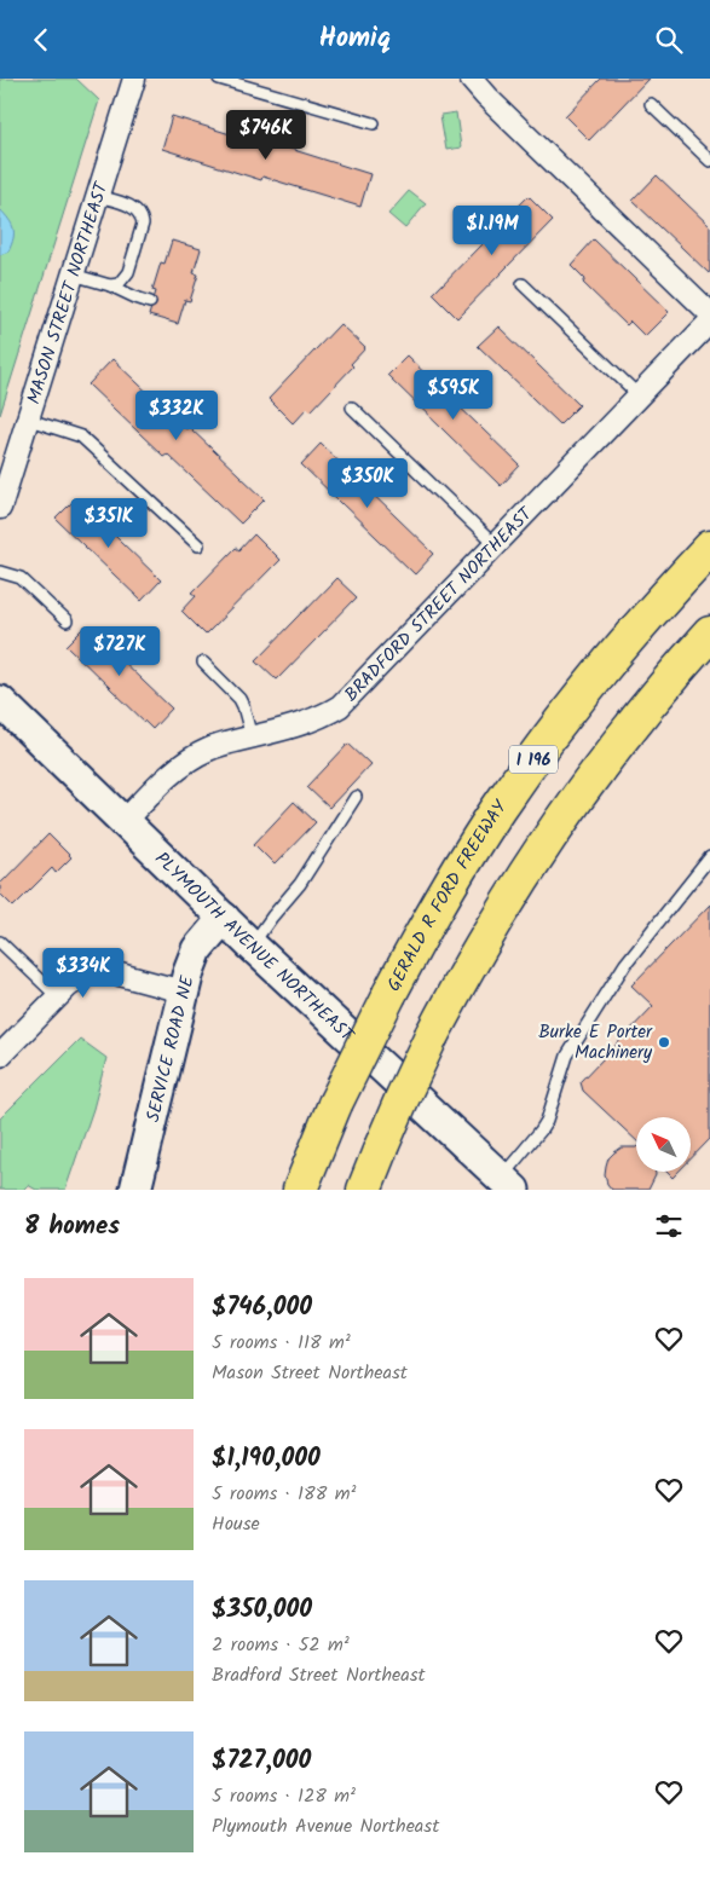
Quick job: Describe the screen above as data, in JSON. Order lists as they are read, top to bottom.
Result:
{
  "streets": {
    "highway": ["I 196", "GERALD R FORD FREEWAY"],
    "main road": ["PLYMOUTH AVENUE NORTHEAST", "SERVICE ROAD NE"],
    "street": ["MASON STREET NORTHEAST", "BRADFORD STREET NORTHEAST"]
  },
  "crossings": [
    ["BRADFORD STREET NORTHEAST", "PLYMOUTH AVENUE NORTHEAST"],
    ["PLYMOUTH AVENUE NORTHEAST", "SERVICE ROAD NE"]
  ],
  "places": ["Burke E Porter Machinery"],
  "north": "top left",
  "page": {
    "header": "Homiq",
    "price": [
      "$746K",
      "$1.19M",
      "$595K",
      "$332K",
      "$350K",
      "$351K",
      "$727K",
      "$334K"
    ],
    "heading": "8 homes",
    "list": [
      {
        "name": "$746,000",
        "note": "5 rooms · 118 m² · Mason Street Northeast"
      },
      {
        "name": "$1,190,000",
        "note": "5 rooms · 188 m² · House"
      },
      {
        "name": "$350,000",
        "note": "2 rooms · 52 m² · Bradford Street Northeast"
      },
      {
        "name": "$727,000",
        "note": "5 rooms · 128 m² · Plymouth Avenue Northeast"
      }
    ]
  }
}
